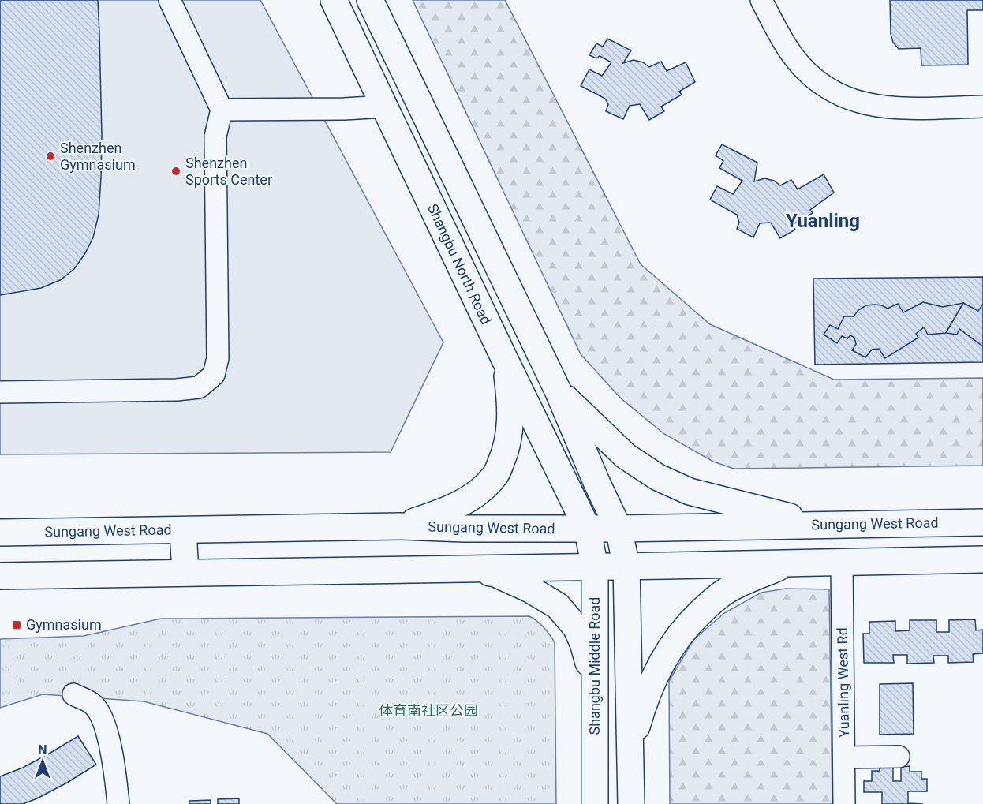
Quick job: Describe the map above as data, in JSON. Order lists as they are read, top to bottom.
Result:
{
  "streets": {
    "main road": ["Shangbu North Road", "Sungang West Road", "Shangbu Middle Road"],
    "street": ["Yuanling West Rd"]
  },
  "crossings": [
    ["Shangbu North Road", "Sungang West Road"],
    ["Shangbu North Road", "Shangbu Middle Road"],
    ["Sungang West Road", "Shangbu Middle Road"]
  ],
  "districts": ["Yuanling"],
  "parks": ["体育南社区公园"],
  "places": {
    "other": ["Shenzhen Gymnasium", "Shenzhen Sports Center"],
    "transit": ["Gymnasium"]
  },
  "north": "top"
}
